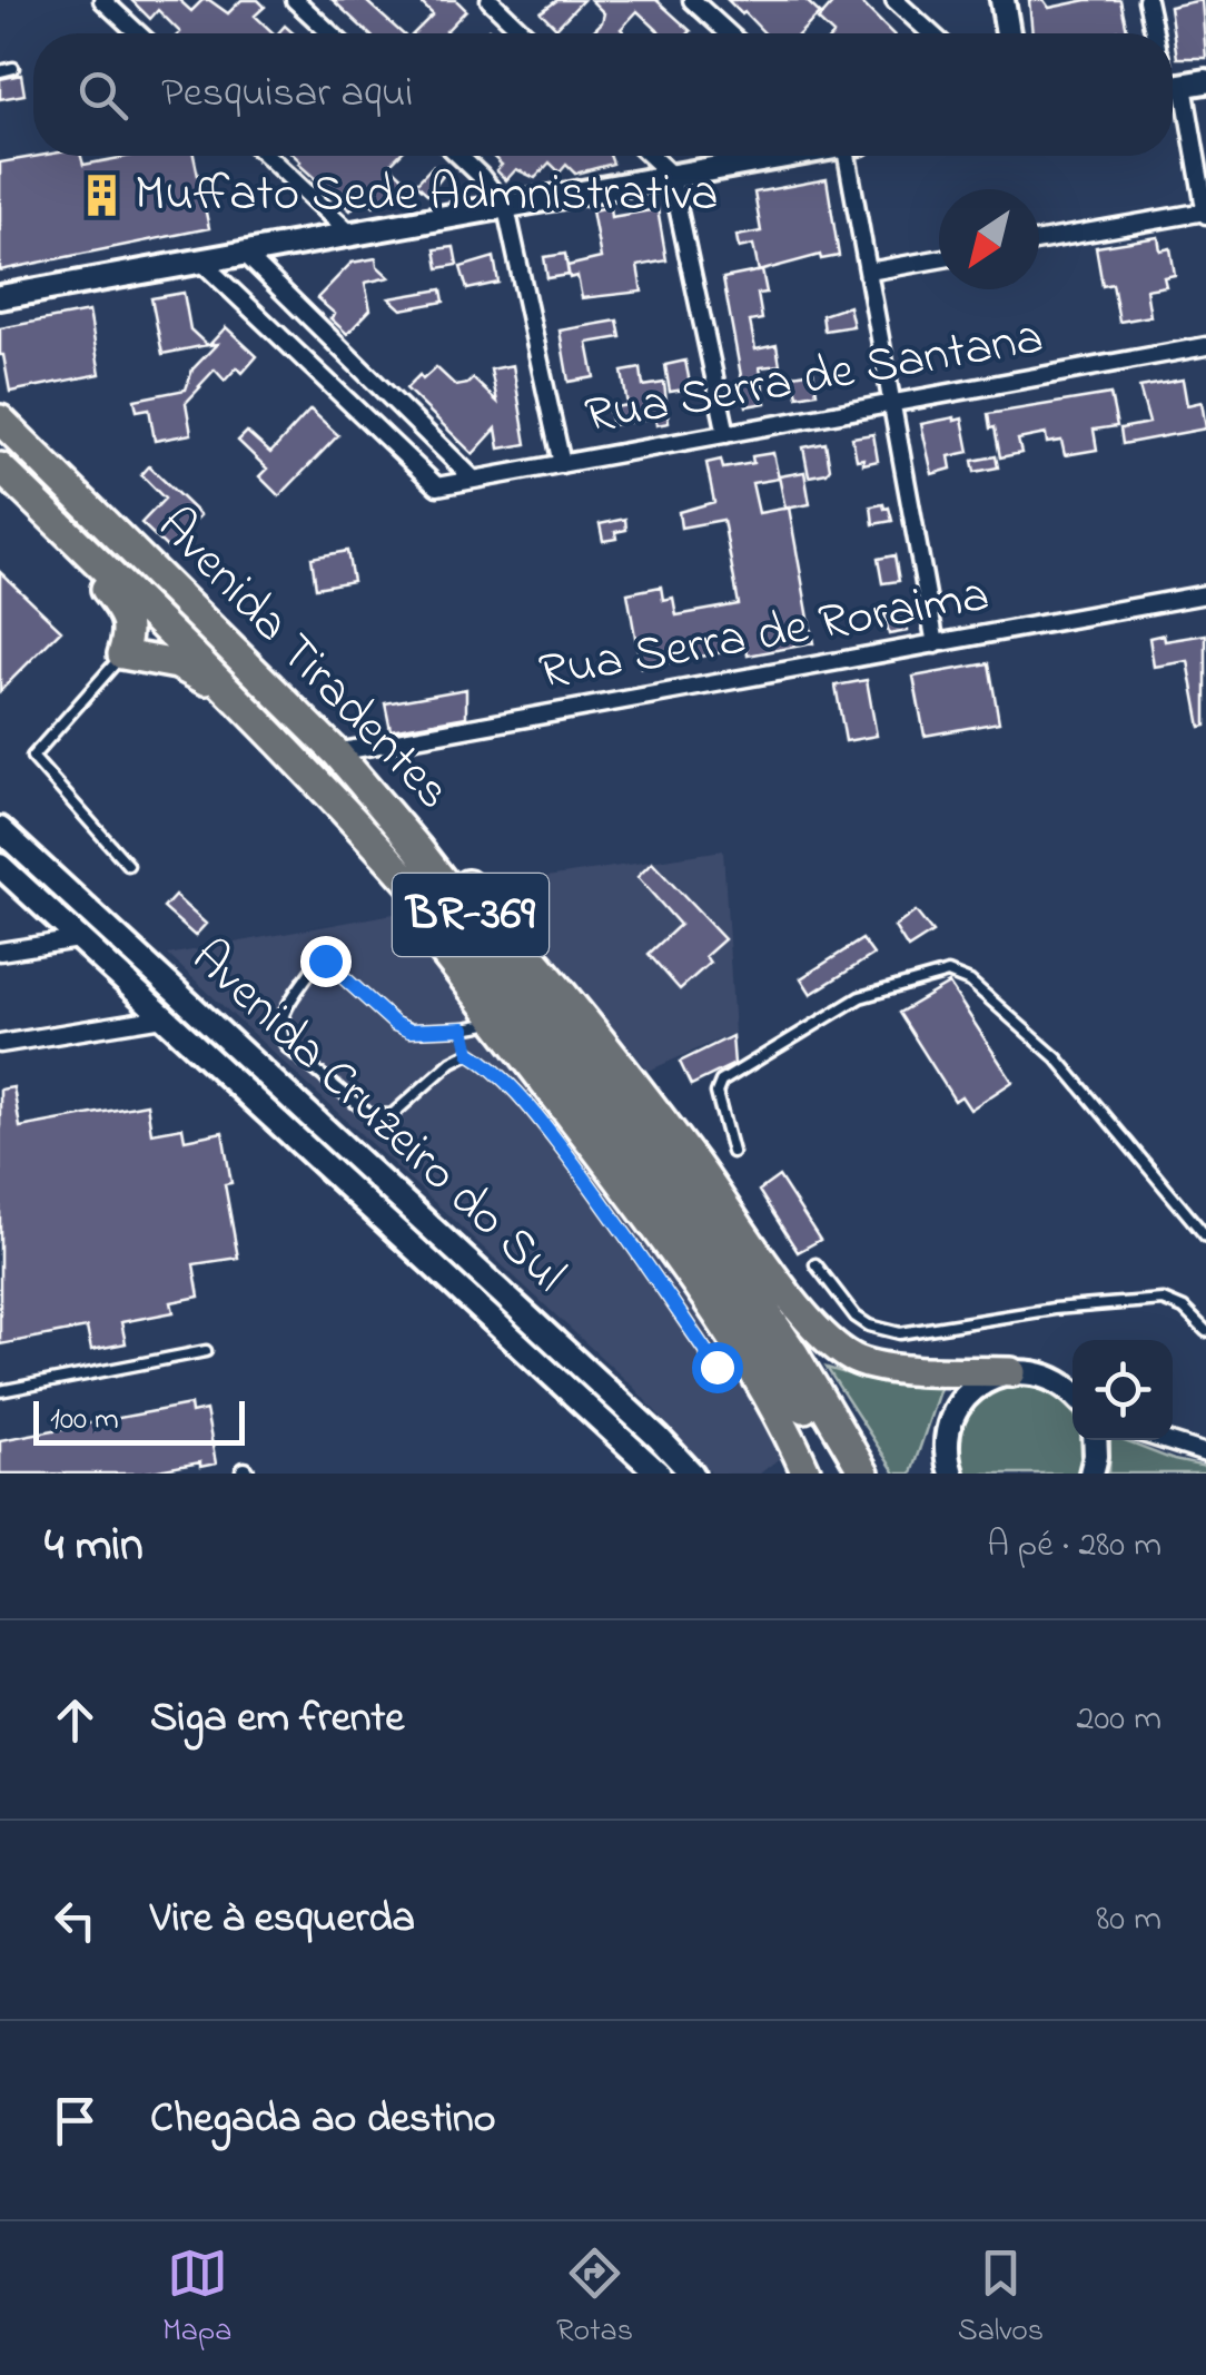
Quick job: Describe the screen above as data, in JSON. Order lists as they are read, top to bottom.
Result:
{
  "streets": {
    "highway": ["Avenida Tiradentes", "BR-369"],
    "street": ["Rua Serra de Santana", "Rua Serra de Roraima", "Avenida Cruzeiro do Sul"]
  },
  "crossings": [
    ["Rua Serra de Roraima", "Avenida Tiradentes"]
  ],
  "places": {
    "building": ["Muffato Sede Admnistrativa"]
  },
  "scale_bar": "100 m",
  "north": "bottom left",
  "page": {
    "search": "Pesquisar aqui",
    "scale": "100 m",
    "heading": ["4 min", "A pé · 280 m"],
    "list": [
      ["Siga em frente", "200 m"],
      ["Vire à esquerda", "80 m"],
      "Chegada ao destino"
    ],
    "nav": ["Mapa", "Rotas", "Salvos"]
  }
}
